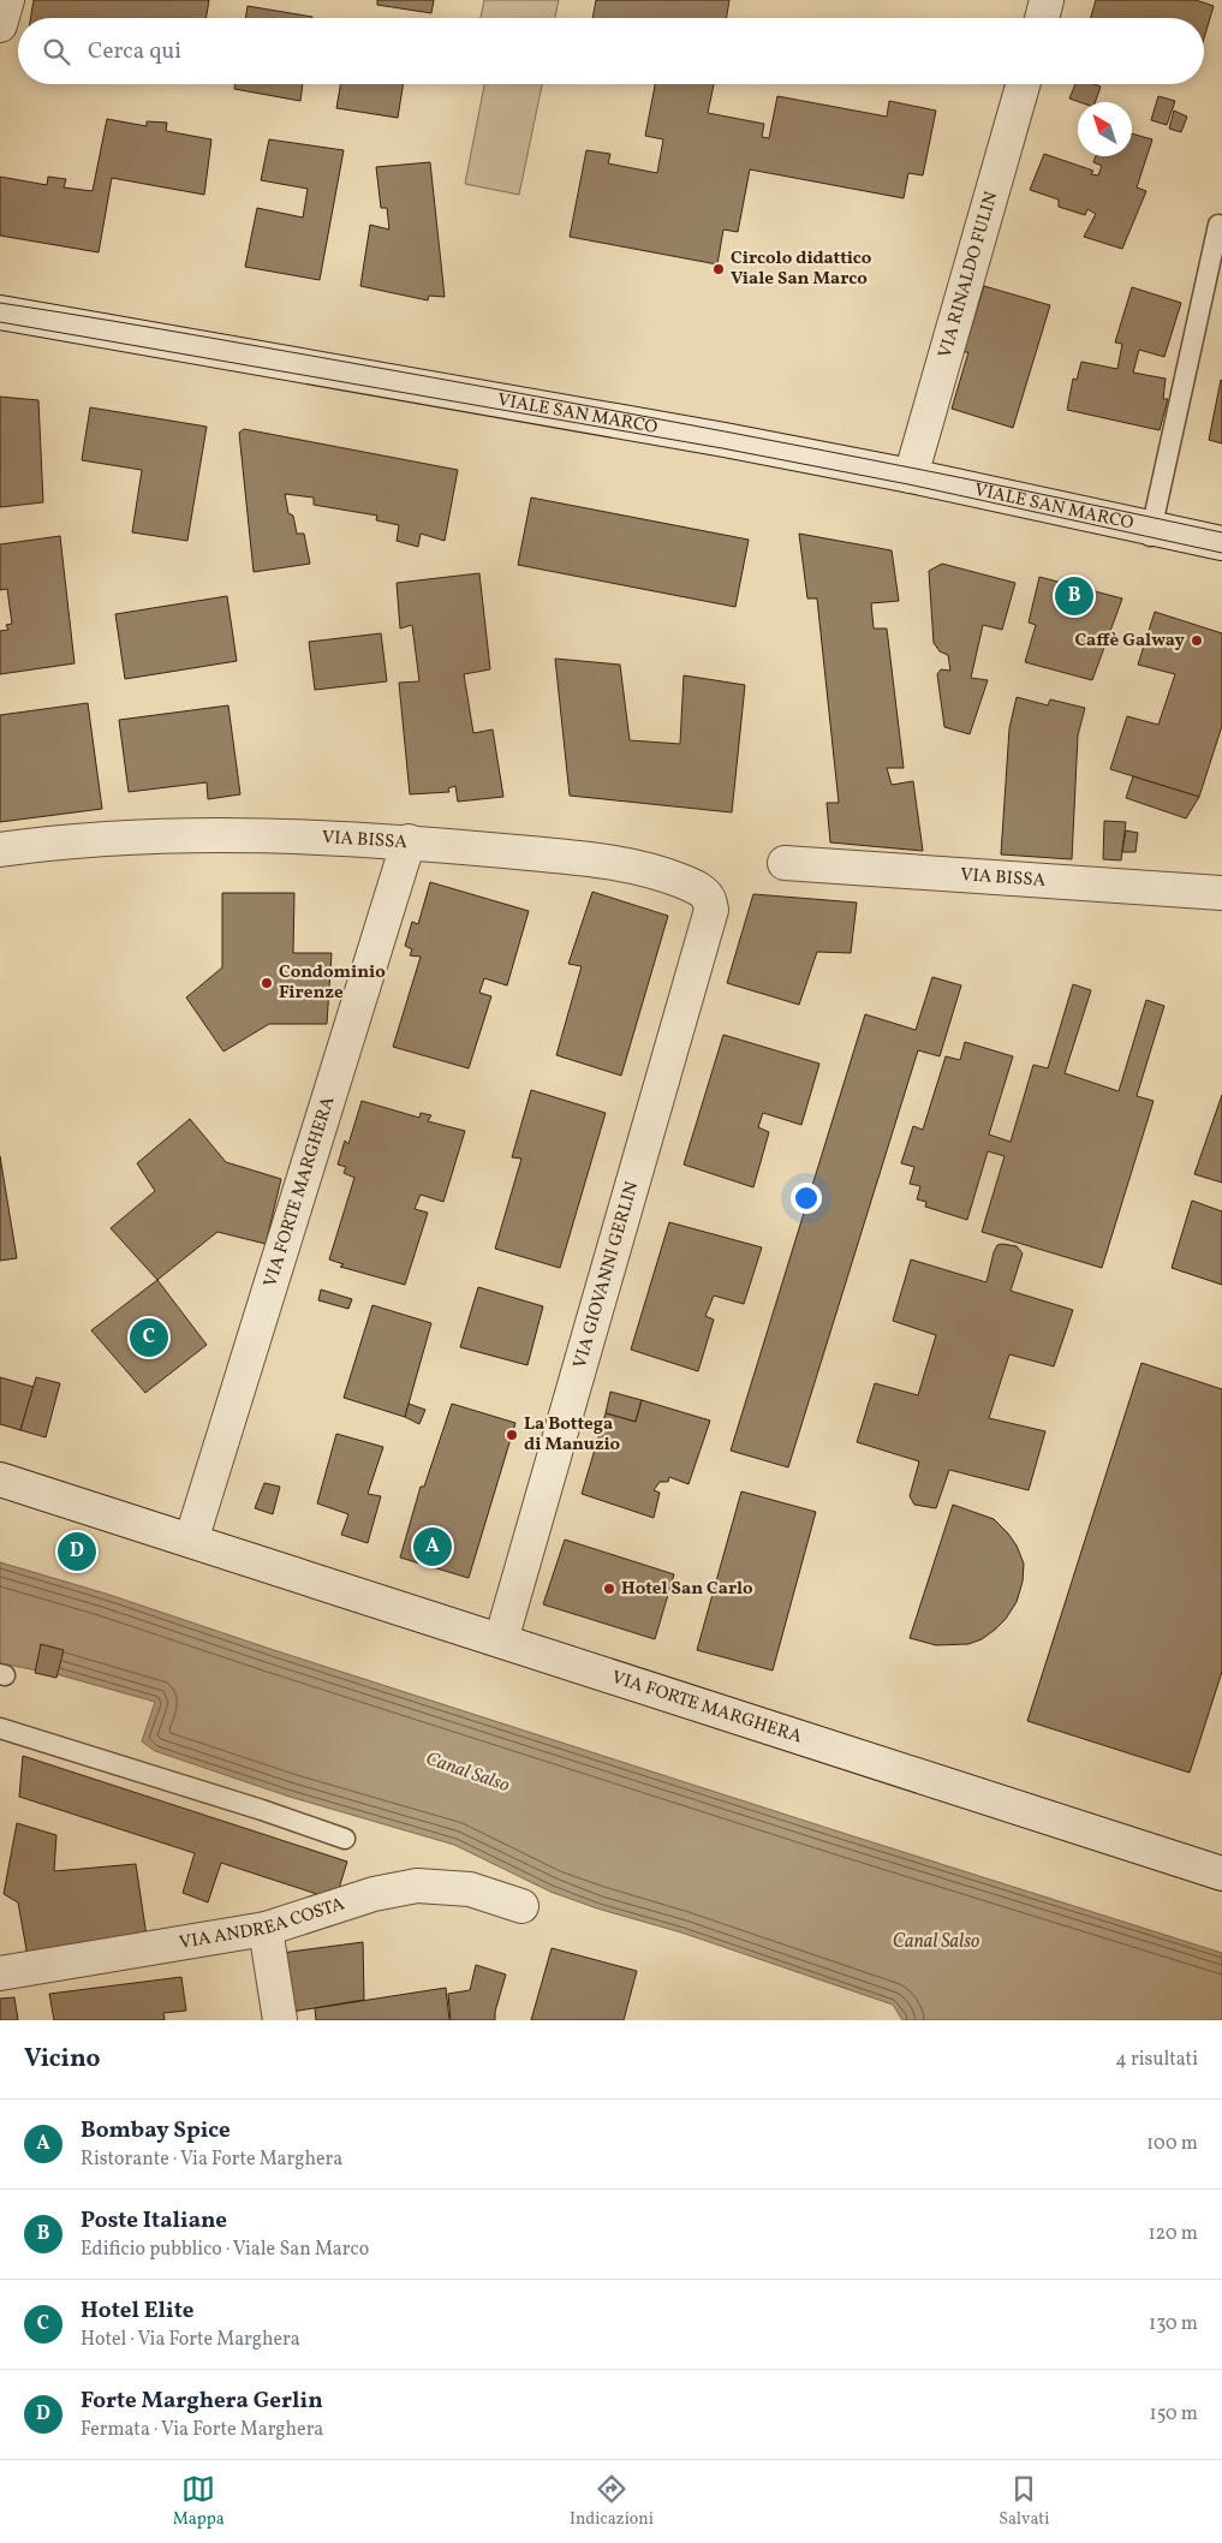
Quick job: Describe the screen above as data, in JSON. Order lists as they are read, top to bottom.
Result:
{
  "streets": {
    "street": [
      "VIA RINALDO FULIN",
      "VIALE SAN MARCO",
      "VIA BISSA",
      "VIA FORTE MARGHERA",
      "VIA GIOVANNI GERLIN",
      "VIA ANDREA COSTA"
    ]
  },
  "crossings": [
    ["VIA RINALDO FULIN", "VIALE SAN MARCO"],
    ["VIA BISSA", "VIA FORTE MARGHERA"],
    ["VIA BISSA", "VIA GIOVANNI GERLIN"],
    ["VIA FORTE MARGHERA", "VIA GIOVANNI GERLIN"]
  ],
  "water": ["Canal Salso"],
  "places": [
    "Circolo didattico Viale San Marco",
    "Caffè Galway",
    "Condominio Firenze",
    "La Bottega di Manuzio",
    "Hotel San Carlo"
  ],
  "north": "top left",
  "page": {
    "search": "Cerca qui",
    "pins": [
      "B",
      "C",
      "A",
      "D"
    ],
    "heading": ["Vicino", "4 risultati"],
    "list": [
      {
        "mark": "A",
        "name": "Bombay Spice",
        "note": "Ristorante · Via Forte Marghera",
        "value": "100 m"
      },
      {
        "mark": "B",
        "name": "Poste Italiane",
        "note": "Edificio pubblico · Viale San Marco",
        "value": "120 m"
      },
      {
        "mark": "C",
        "name": "Hotel Elite",
        "note": "Hotel · Via Forte Marghera",
        "value": "130 m"
      },
      {
        "mark": "D",
        "name": "Forte Marghera Gerlin",
        "note": "Fermata · Via Forte Marghera",
        "value": "150 m"
      }
    ],
    "nav": ["Mappa", "Indicazioni", "Salvati"]
  }
}
